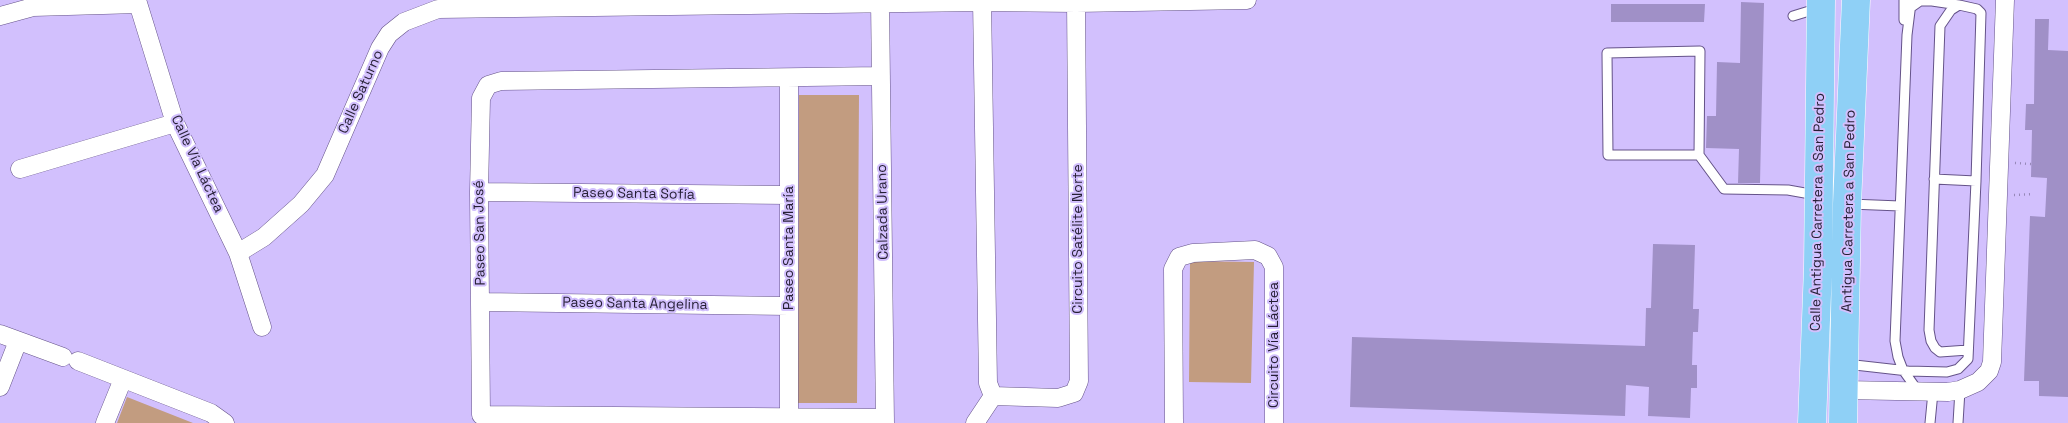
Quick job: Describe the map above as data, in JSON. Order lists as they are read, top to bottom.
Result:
{
  "streets": {
    "main road": ["Antigua Carretera a San Pedro", "Calle Antigua Carretera a San Pedro"],
    "street": [
      "Calle Saturno",
      "Calle Vía Láctea",
      "Paseo Santa Sofía",
      "Calzada Urano",
      "Paseo San José",
      "Circuito Satélite Norte",
      "Paseo Santa María",
      "Paseo Santa Angelina",
      "Circuito Vía Láctea"
    ]
  },
  "crossings": [
    ["Calle Saturno", "Calle Vía Láctea"],
    ["Calle Saturno", "Calzada Urano"],
    ["Calle Saturno", "Circuito Satélite Norte"],
    ["Paseo Santa Sofía", "Paseo San José"],
    ["Paseo Santa Sofía", "Paseo Santa María"],
    ["Calzada Urano", "Paseo San José"],
    ["Paseo San José", "Paseo Santa María"],
    ["Paseo San José", "Paseo Santa Angelina"],
    ["Paseo Santa María", "Paseo Santa Angelina"]
  ]
}
